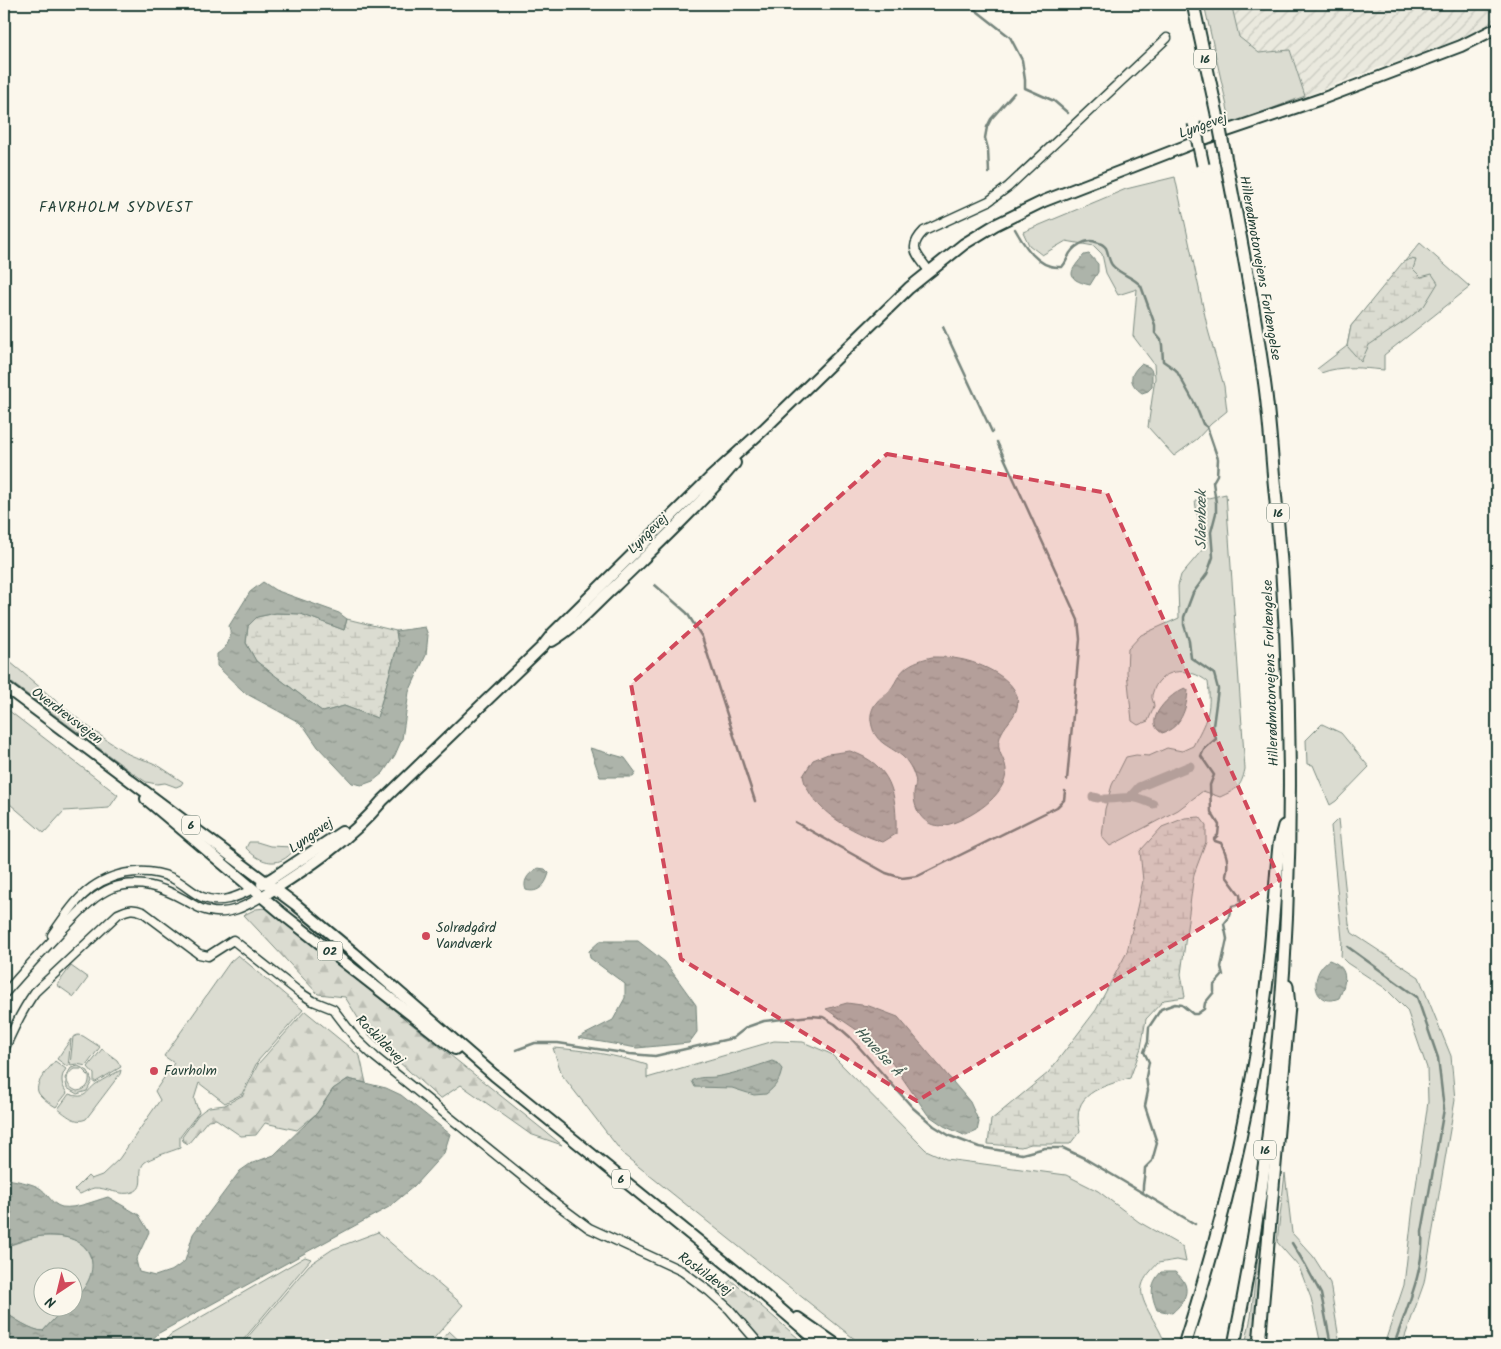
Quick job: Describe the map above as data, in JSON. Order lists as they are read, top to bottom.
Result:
{
  "streets": {
    "highway": ["16", "Hillerødmotorvejens Forlængelse"],
    "main road": [
      "Lyngevej",
      "Overdrevsvejen",
      "6",
      "O2",
      "Roskildevej"
    ]
  },
  "crossings": [
    ["Lyngevej", "Overdrevsvejen"],
    ["Lyngevej", "Roskildevej"],
    ["Overdrevsvejen", "Roskildevej"]
  ],
  "districts": ["FAVRHOLM SYDVEST"],
  "water": ["Slåenbæk", "Havelse Å"],
  "places": ["Solrødgård Vandværk", "Favrholm"],
  "north": "bottom left"
}
